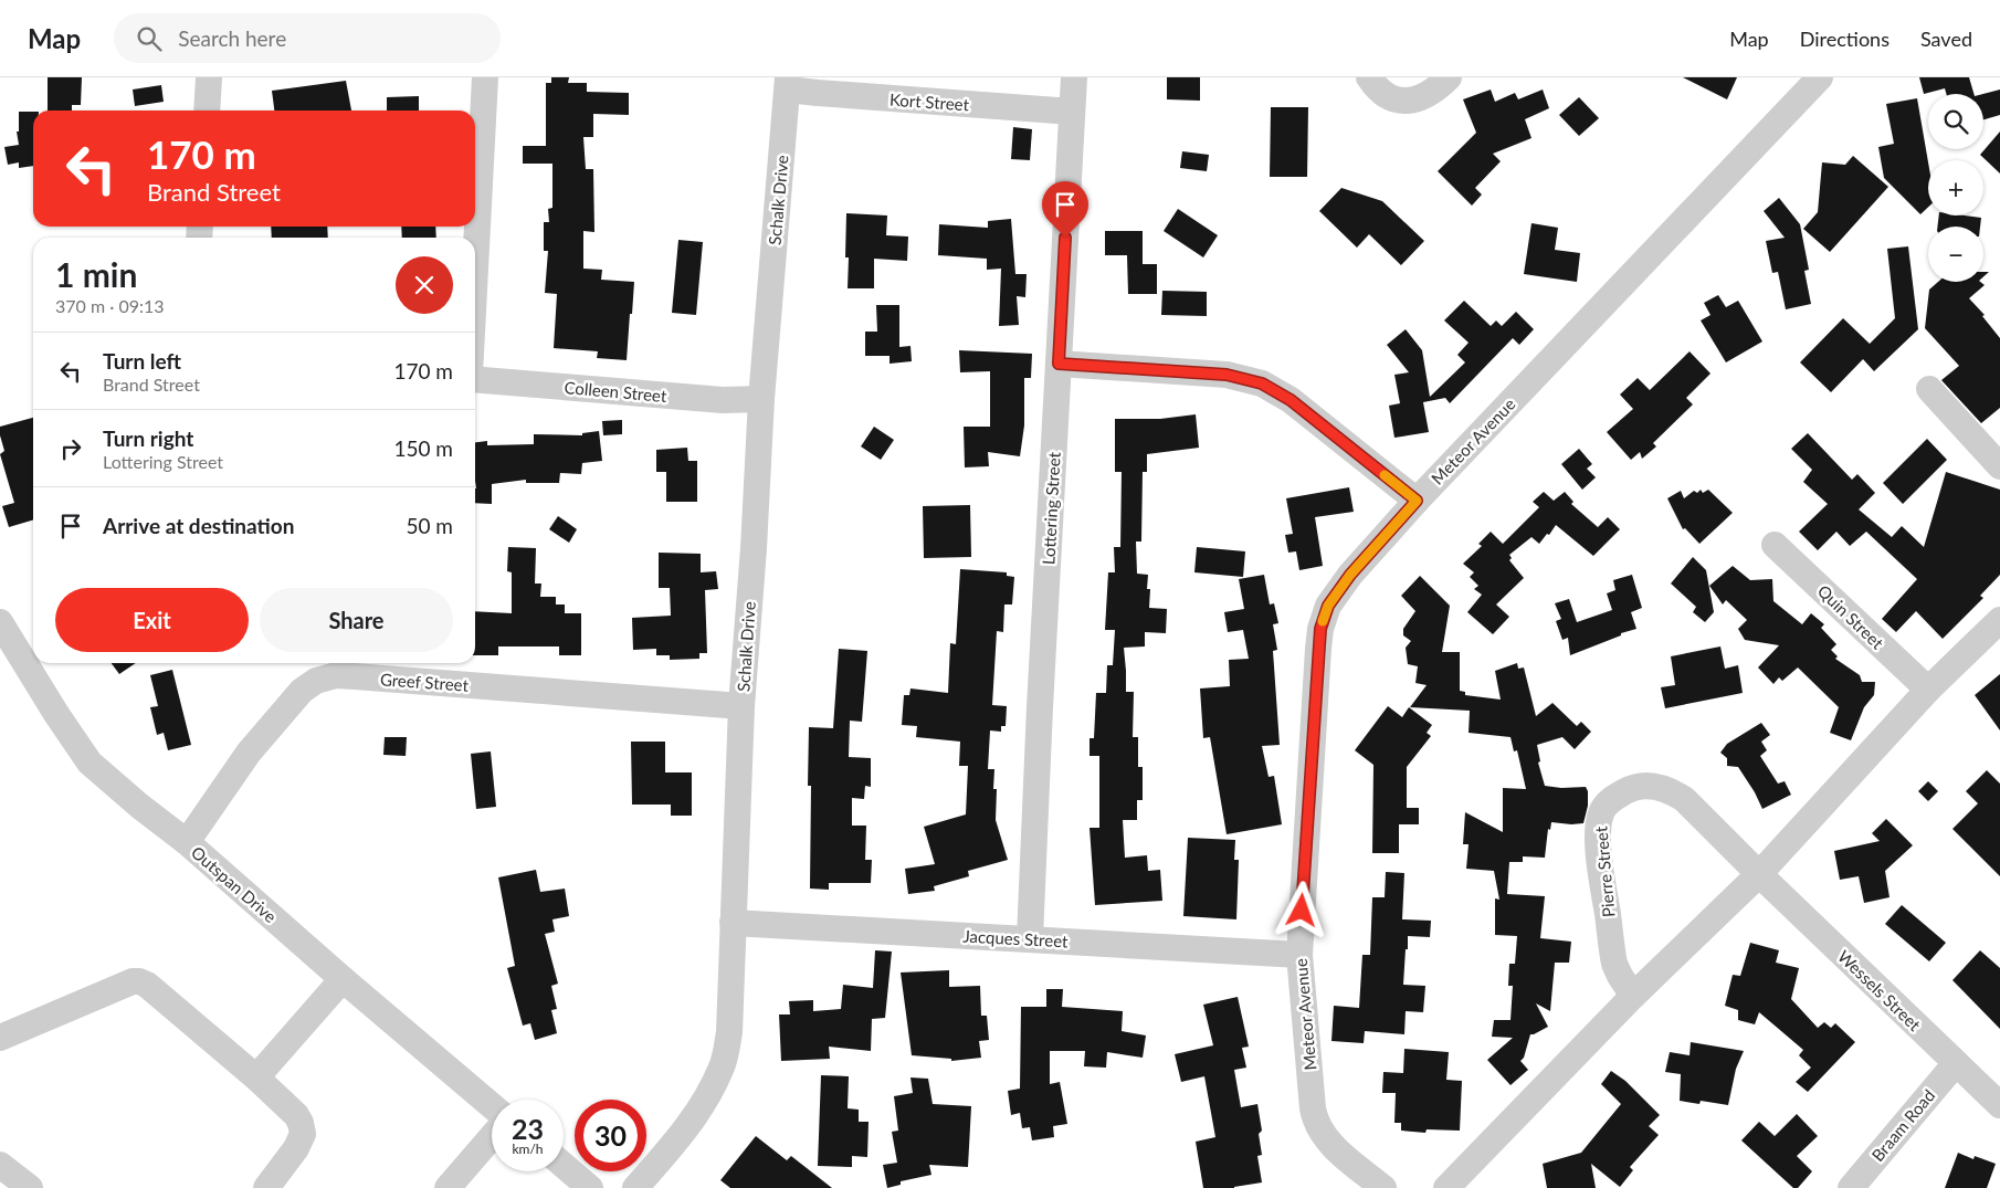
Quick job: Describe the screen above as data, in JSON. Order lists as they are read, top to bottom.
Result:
{
  "streets": {
    "street": [
      "Kort Street",
      "Schalk Drive",
      "Colleen Street",
      "Meteor Avenue",
      "Lottering Street",
      "Quin Street",
      "Greef Street",
      "Pierre Street",
      "Outspan Drive",
      "Jacques Street",
      "Wessels Street",
      "Braam Road"
    ]
  },
  "crossings": [
    ["Kort Street", "Schalk Drive"],
    ["Kort Street", "Lottering Street"],
    ["Schalk Drive", "Colleen Street"],
    ["Schalk Drive", "Greef Street"],
    ["Schalk Drive", "Jacques Street"],
    ["Meteor Avenue", "Jacques Street"],
    ["Lottering Street", "Jacques Street"],
    ["Greef Street", "Outspan Drive"],
    ["Pierre Street", "Wessels Street"],
    ["Wessels Street", "Braam Road"]
  ],
  "page": {
    "header": "Map",
    "search": "Search here",
    "nav": ["Map", "Directions", "Saved"],
    "map_buttons": ["+", "−"],
    "turn": ["170 m", "Brand Street"],
    "heading": ["1 min", "370 m · 09:13"],
    "list": [
      {
        "name": "Turn left",
        "note": "Brand Street",
        "value": "170 m"
      },
      {
        "name": "Turn right",
        "note": "Lottering Street",
        "value": "150 m"
      },
      {
        "name": "Arrive at destination",
        "value": "50 m"
      }
    ],
    "buttons": ["Exit", "Share"],
    "speed": "23 km/h",
    "limit": "30"
  }
}
